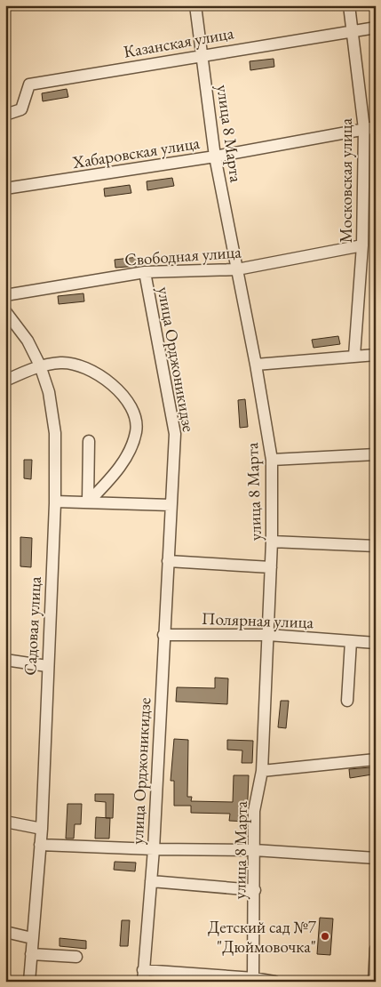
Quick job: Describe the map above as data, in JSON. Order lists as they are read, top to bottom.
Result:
{
  "streets": {
    "street": [
      "Казанская улица",
      "улица 8 Марта",
      "Хабаровская улица",
      "Московская улица",
      "Свободная улица",
      "улица Орджоникидзе",
      "Полярная улица",
      "Садовая улица"
    ]
  },
  "crossings": [
    ["Казанская улица", "улица 8 Марта"],
    ["Казанская улица", "Московская улица"],
    ["улица 8 Марта", "Хабаровская улица"],
    ["улица 8 Марта", "Свободная улица"],
    ["улица 8 Марта", "Полярная улица"],
    ["Хабаровская улица", "Московская улица"],
    ["Московская улица", "Свободная улица"],
    ["Свободная улица", "улица Орджоникидзе"],
    ["улица Орджоникидзе", "Полярная улица"]
  ],
  "places": ["Детский сад №7 \"Дюймовочка\""]
}
